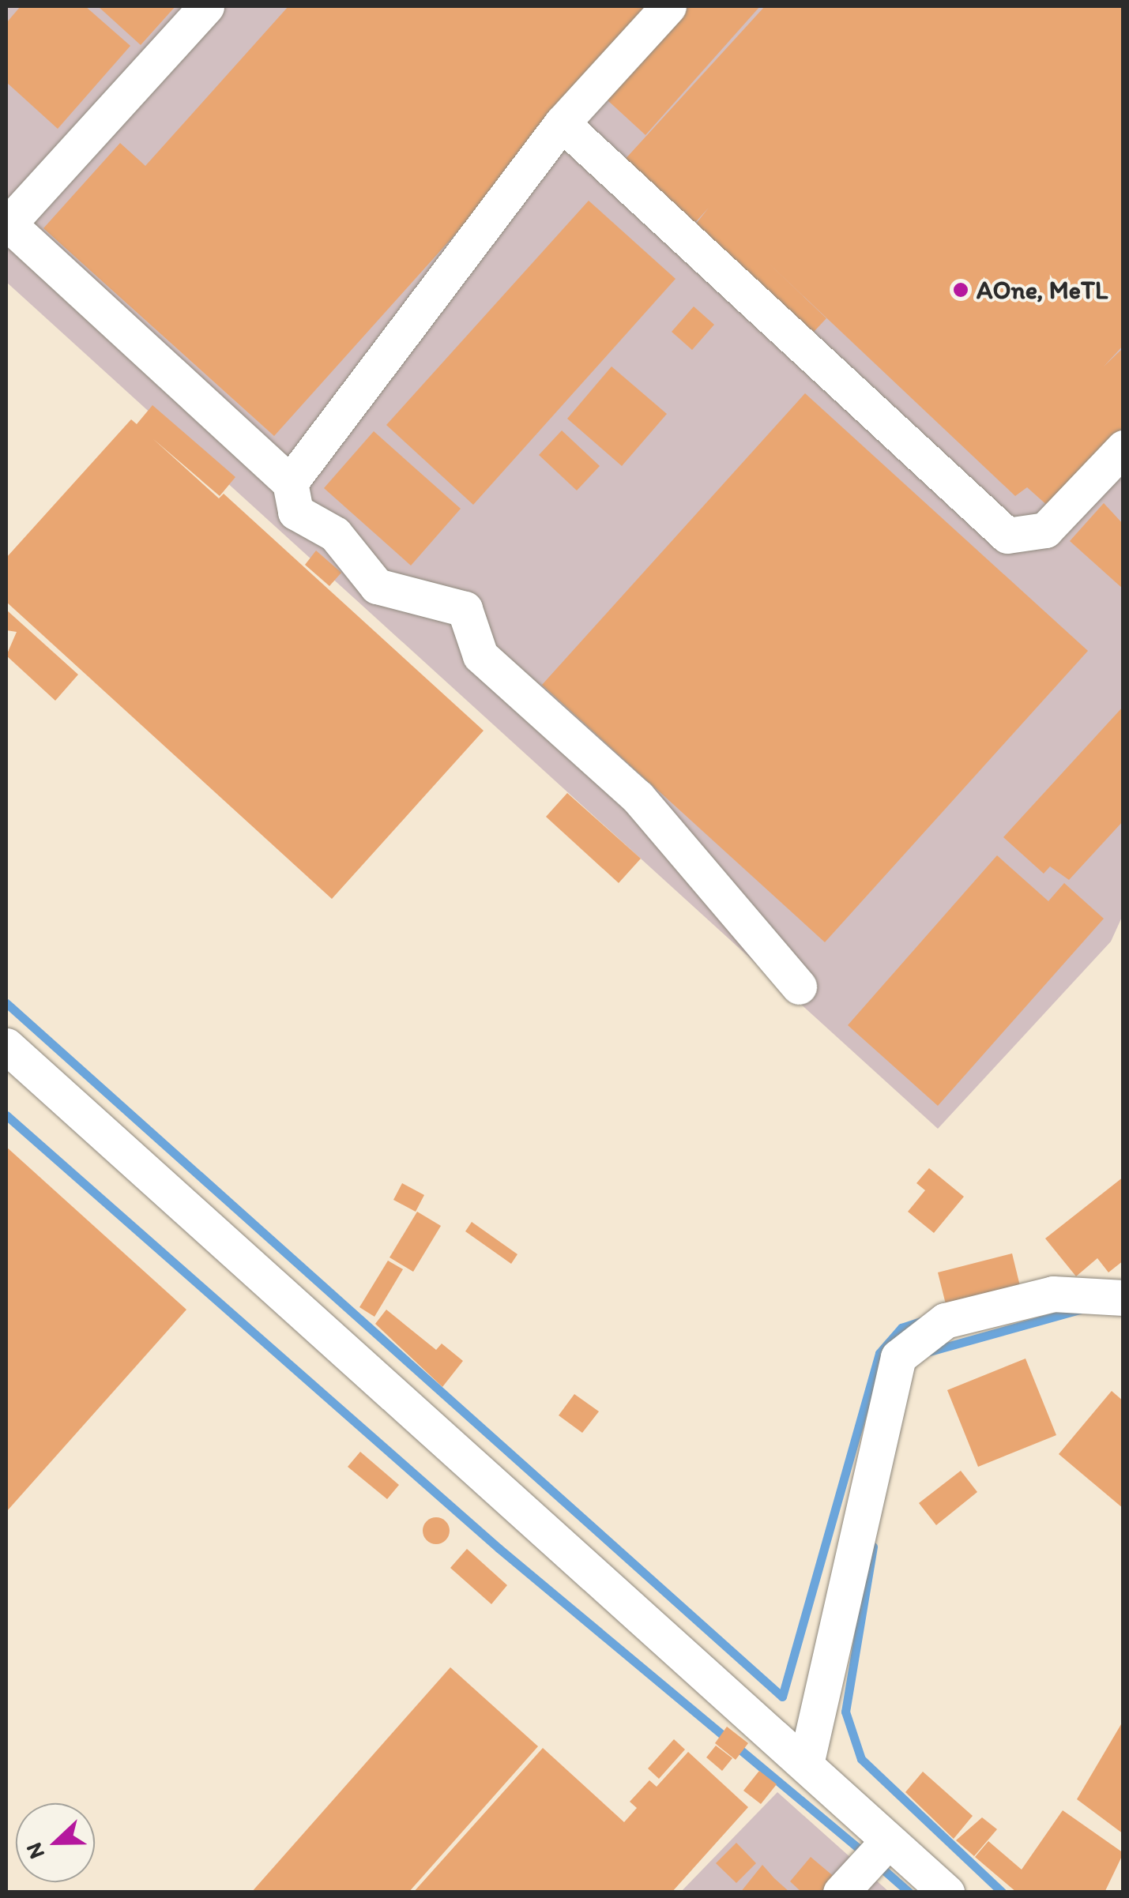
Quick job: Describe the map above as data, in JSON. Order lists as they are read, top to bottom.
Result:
{
  "places": ["AOne, MeTL"],
  "north": "left"
}
